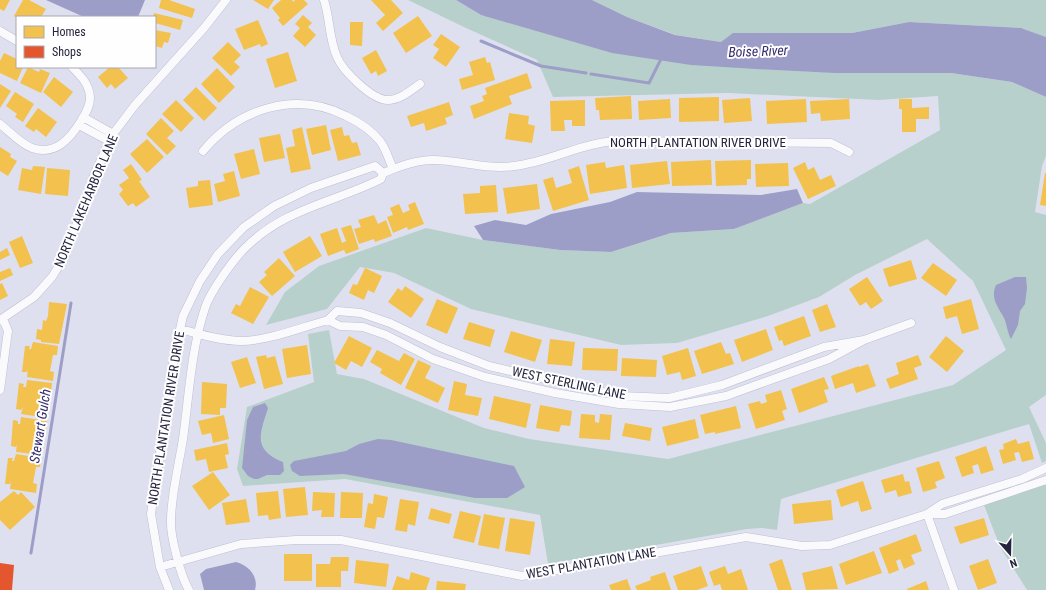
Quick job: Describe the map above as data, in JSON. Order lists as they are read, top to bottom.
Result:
{
  "streets": {
    "street": [
      "NORTH PLANTATION RIVER DRIVE",
      "NORTH LAKEHARBOR LANE",
      "WEST STERLING LANE",
      "WEST PLANTATION LANE"
    ]
  },
  "crossings": [
    ["NORTH PLANTATION RIVER DRIVE", "WEST STERLING LANE"],
    ["NORTH PLANTATION RIVER DRIVE", "WEST PLANTATION LANE"]
  ],
  "water": ["Boise River", "Stewart Gulch"],
  "legend": ["Homes", "Shops"],
  "north": "bottom"
}
